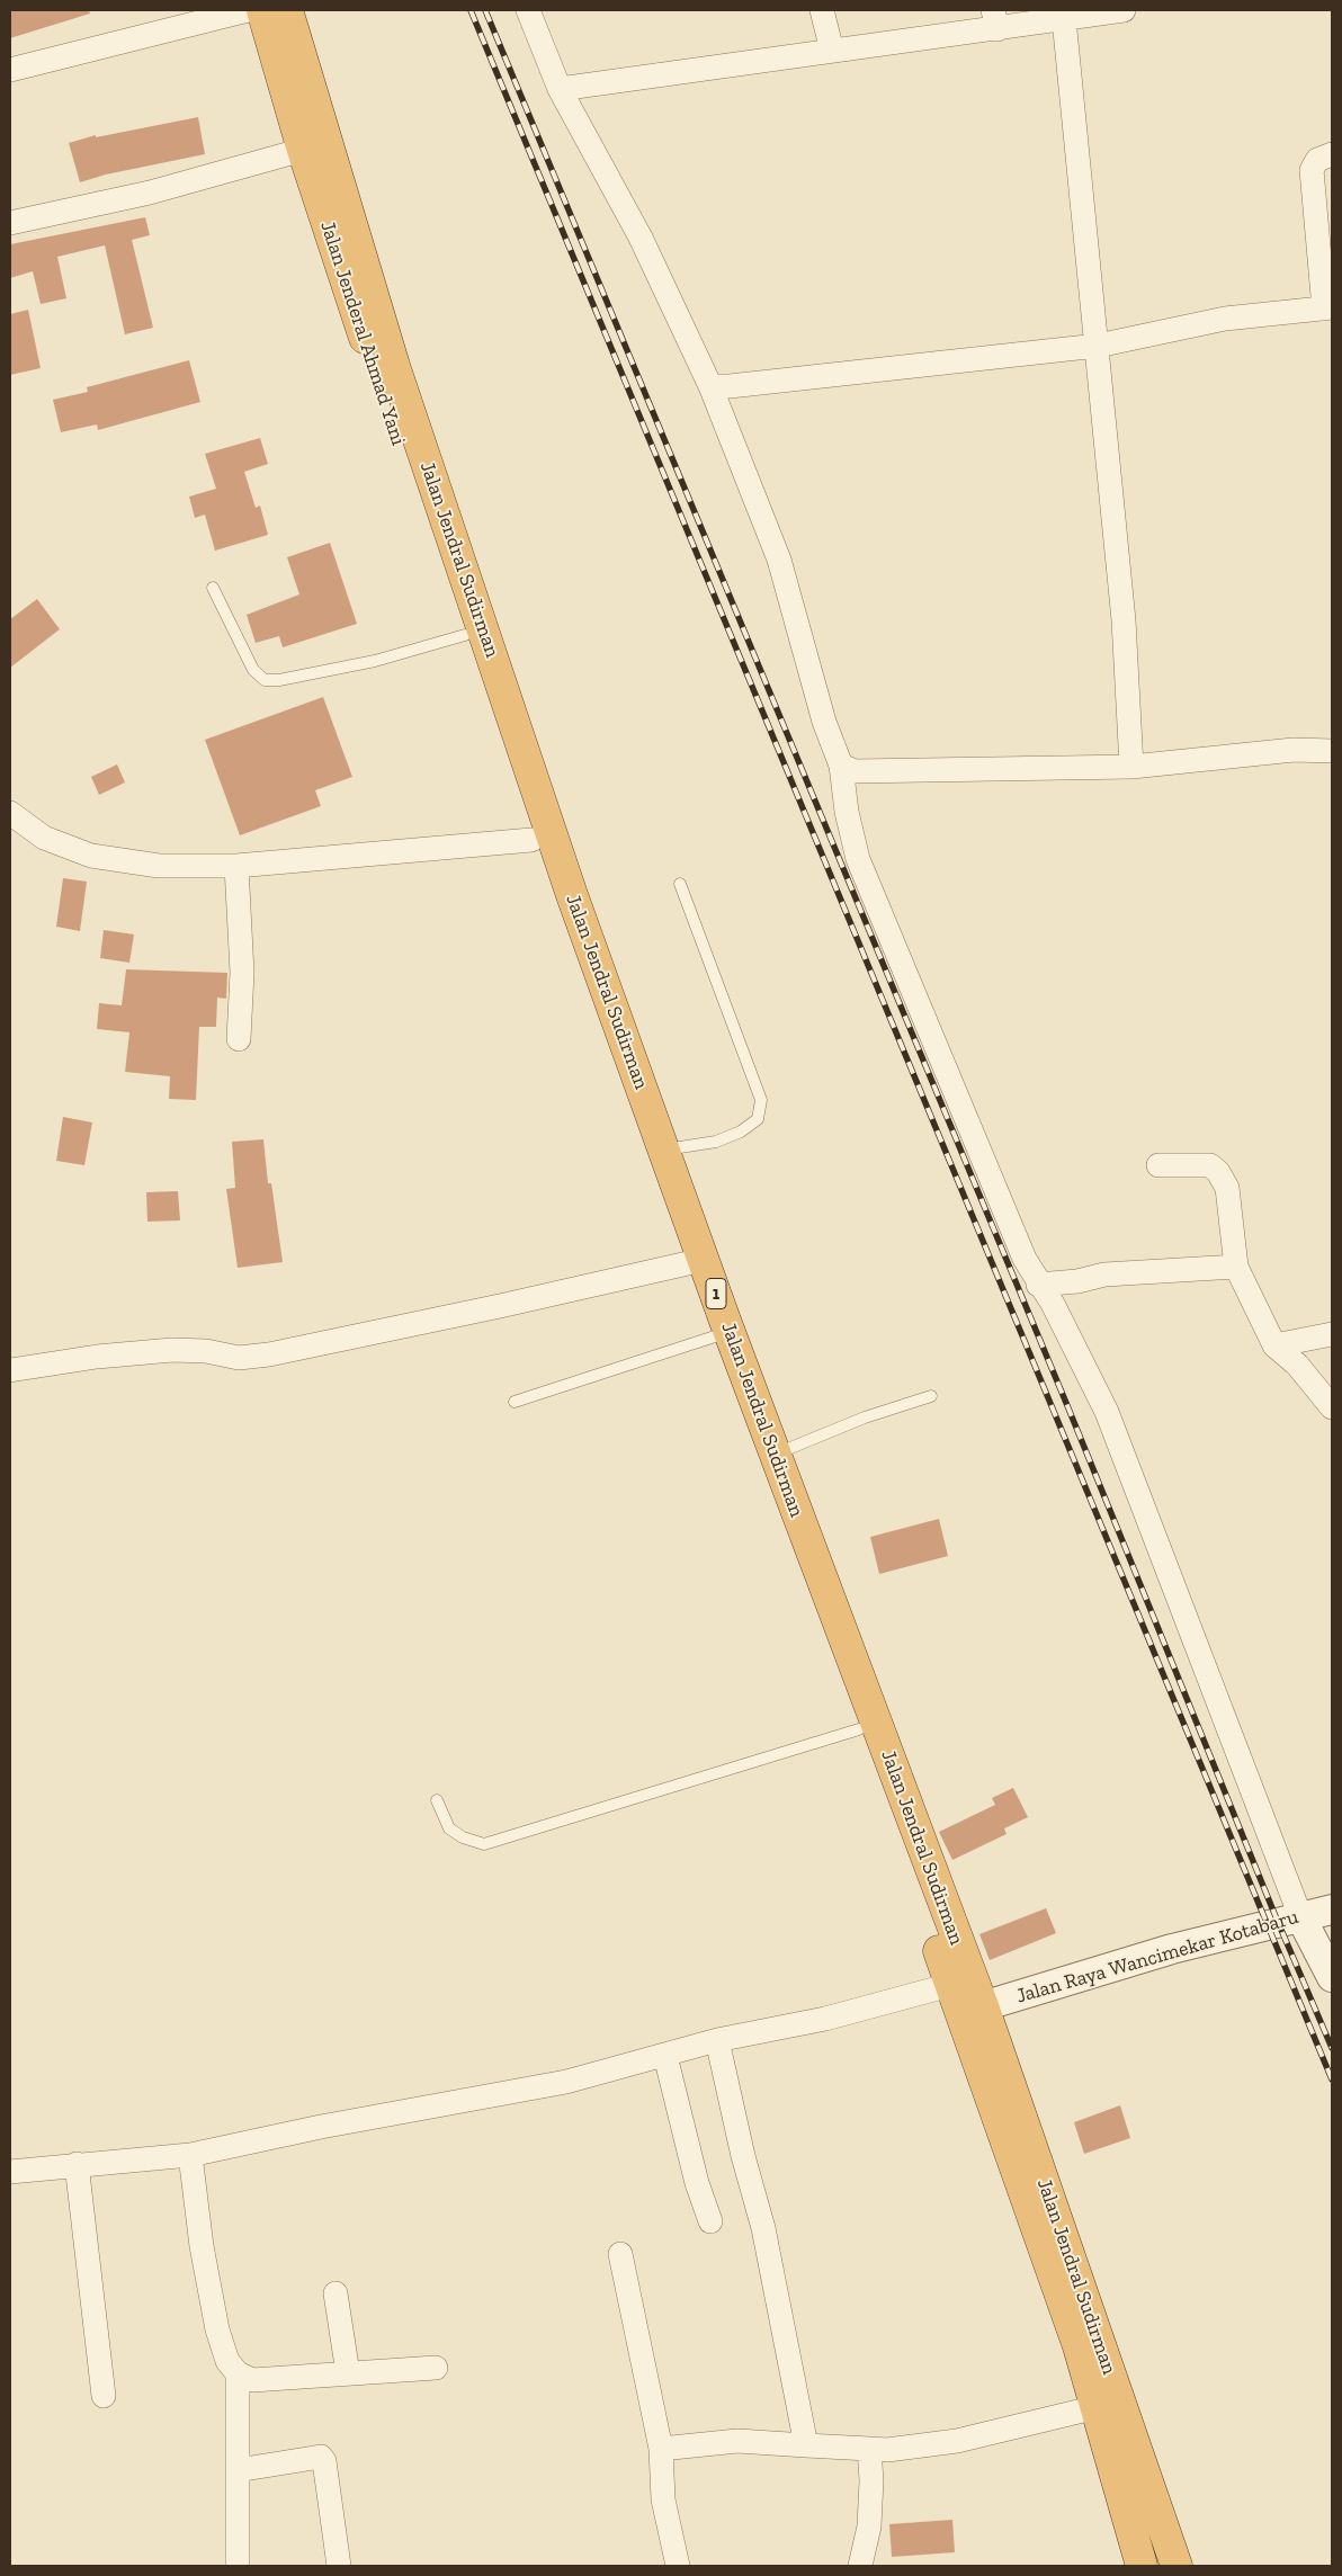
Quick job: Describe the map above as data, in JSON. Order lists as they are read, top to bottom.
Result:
{
  "streets": {
    "highway": ["Jalan Jenderal Ahmad Yani", "Jalan Jendral Sudirman", "1"],
    "street": ["Jalan Raya Wancimekar Kotabaru"]
  },
  "crossings": [
    ["Jalan Jendral Sudirman", "Jalan Raya Wancimekar Kotabaru"]
  ]
}
